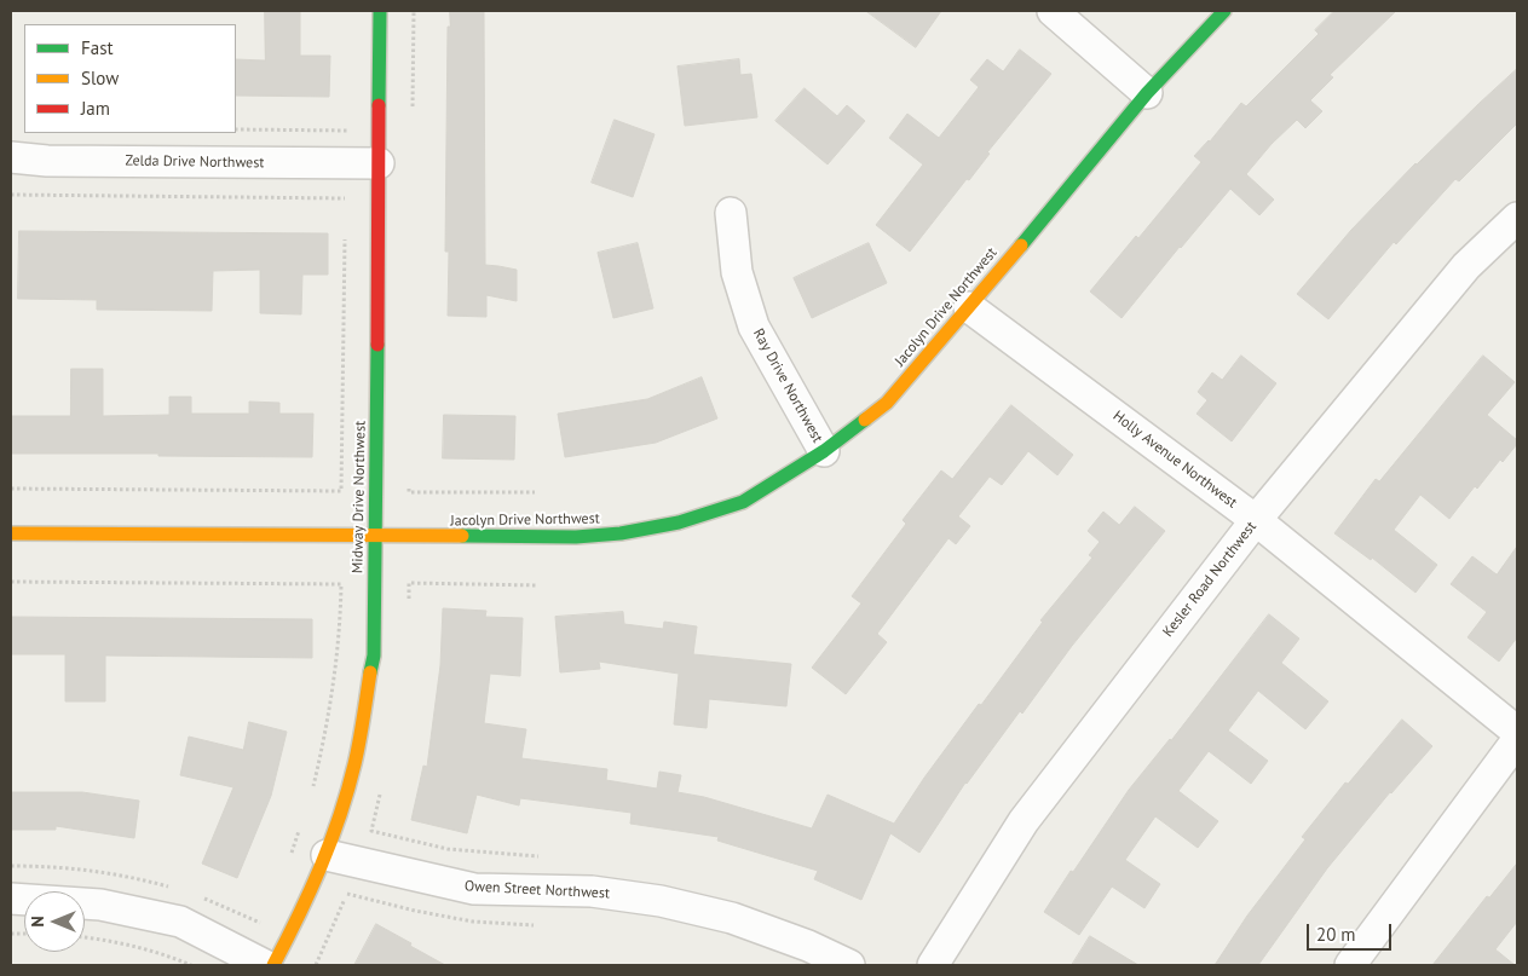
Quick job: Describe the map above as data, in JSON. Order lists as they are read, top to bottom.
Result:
{
  "streets": {
    "street": [
      "Zelda Drive Northwest",
      "Jacolyn Drive Northwest",
      "Ray Drive Northwest",
      "Holly Avenue Northwest",
      "Midway Drive Northwest",
      "Kesler Road Northwest",
      "Owen Street Northwest"
    ]
  },
  "crossings": [
    ["Zelda Drive Northwest", "Midway Drive Northwest"],
    ["Jacolyn Drive Northwest", "Ray Drive Northwest"],
    ["Jacolyn Drive Northwest", "Holly Avenue Northwest"],
    ["Jacolyn Drive Northwest", "Midway Drive Northwest"],
    ["Holly Avenue Northwest", "Kesler Road Northwest"],
    ["Midway Drive Northwest", "Owen Street Northwest"]
  ],
  "legend": ["Fast", "Slow", "Jam"],
  "scale_bar": "20 m",
  "north": "left"
}
